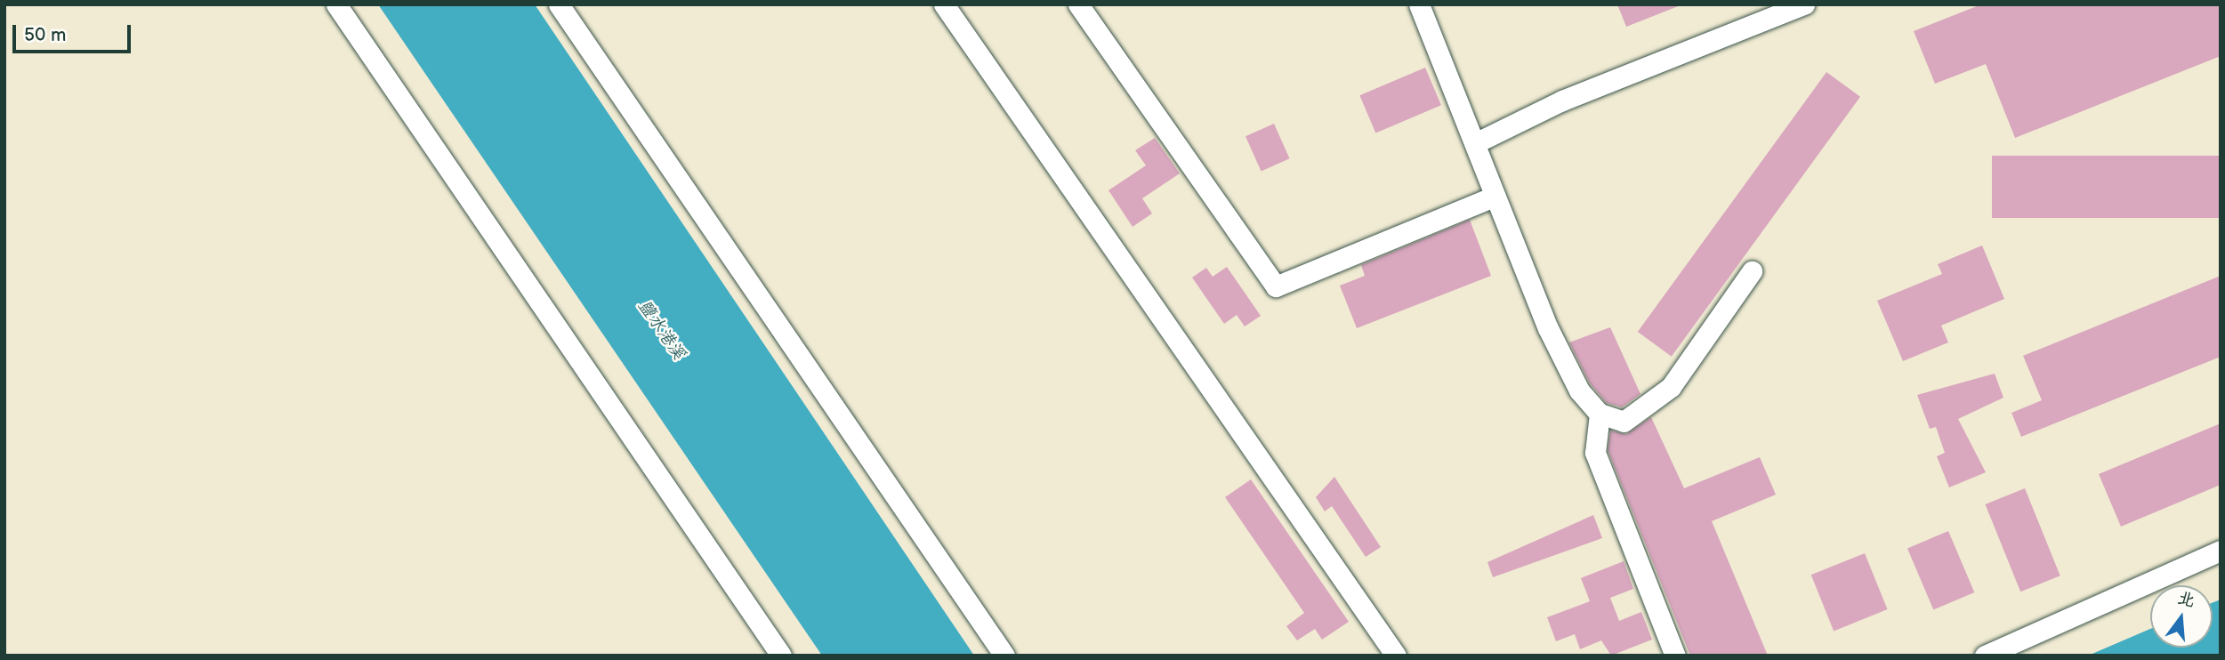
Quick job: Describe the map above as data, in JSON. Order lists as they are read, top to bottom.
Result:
{
  "water": ["鹽水港溪"],
  "scale_bar": "50 m",
  "north": "top"
}
